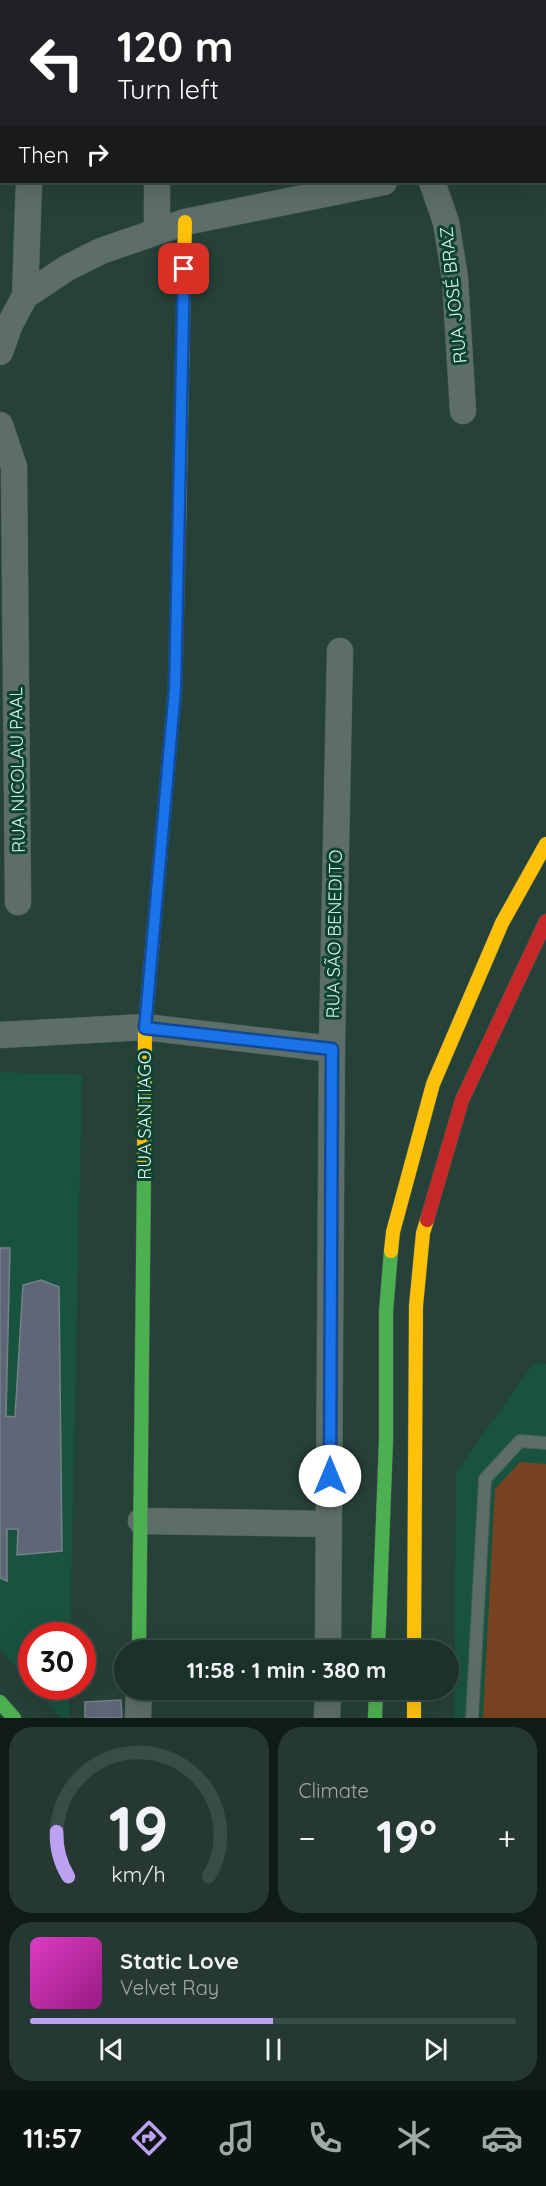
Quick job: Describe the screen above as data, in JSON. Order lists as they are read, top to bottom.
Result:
{
  "streets": {
    "main road": ["RUA SANTIAGO"],
    "street": ["RUA JOSÉ BRAZ", "RUA NICOLAU PAAL", "RUA SÃO BENEDITO"]
  },
  "page": {
    "turn": ["120 m", "Turn left"],
    "then": "Then",
    "limit": "30",
    "trip": "11:58 · 1 min · 380 m",
    "tile": "Climate",
    "heat": ["−", "19°", "+"],
    "song": ["Static Love", "Velvet Ray"],
    "tabs": "11:57",
    "gauge": ["19", "km/h"]
  }
}
